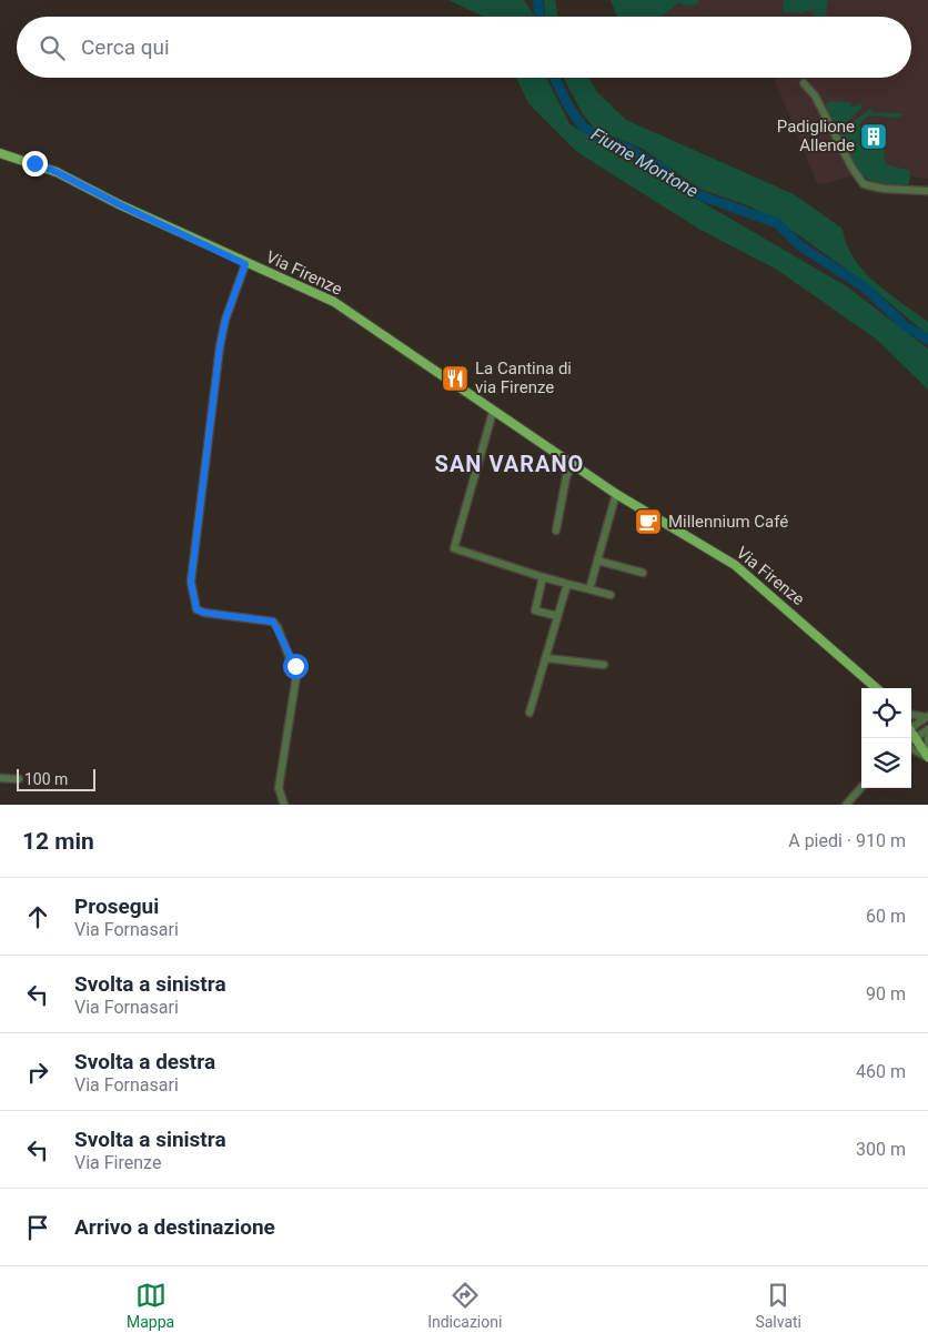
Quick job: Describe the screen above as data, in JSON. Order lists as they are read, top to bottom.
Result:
{
  "streets": {
    "main road": ["Via Firenze"]
  },
  "districts": ["SAN VARANO"],
  "water": ["Fiume Montone"],
  "places": {
    "building": ["Padiglione Allende"],
    "restaurant": ["La Cantina di via Firenze"],
    "cafe": ["Millennium Café"]
  },
  "scale_bar": "100 m",
  "page": {
    "search": "Cerca qui",
    "scale": "100 m",
    "heading": ["12 min", "A piedi · 910 m"],
    "list": [
      ["Prosegui", "Via Fornasari", "60 m"],
      ["Svolta a sinistra", "Via Fornasari", "90 m"],
      ["Svolta a destra", "Via Fornasari", "460 m"],
      ["Svolta a sinistra", "Via Firenze", "300 m"],
      "Arrivo a destinazione"
    ],
    "nav": ["Mappa", "Indicazioni", "Salvati"]
  }
}
